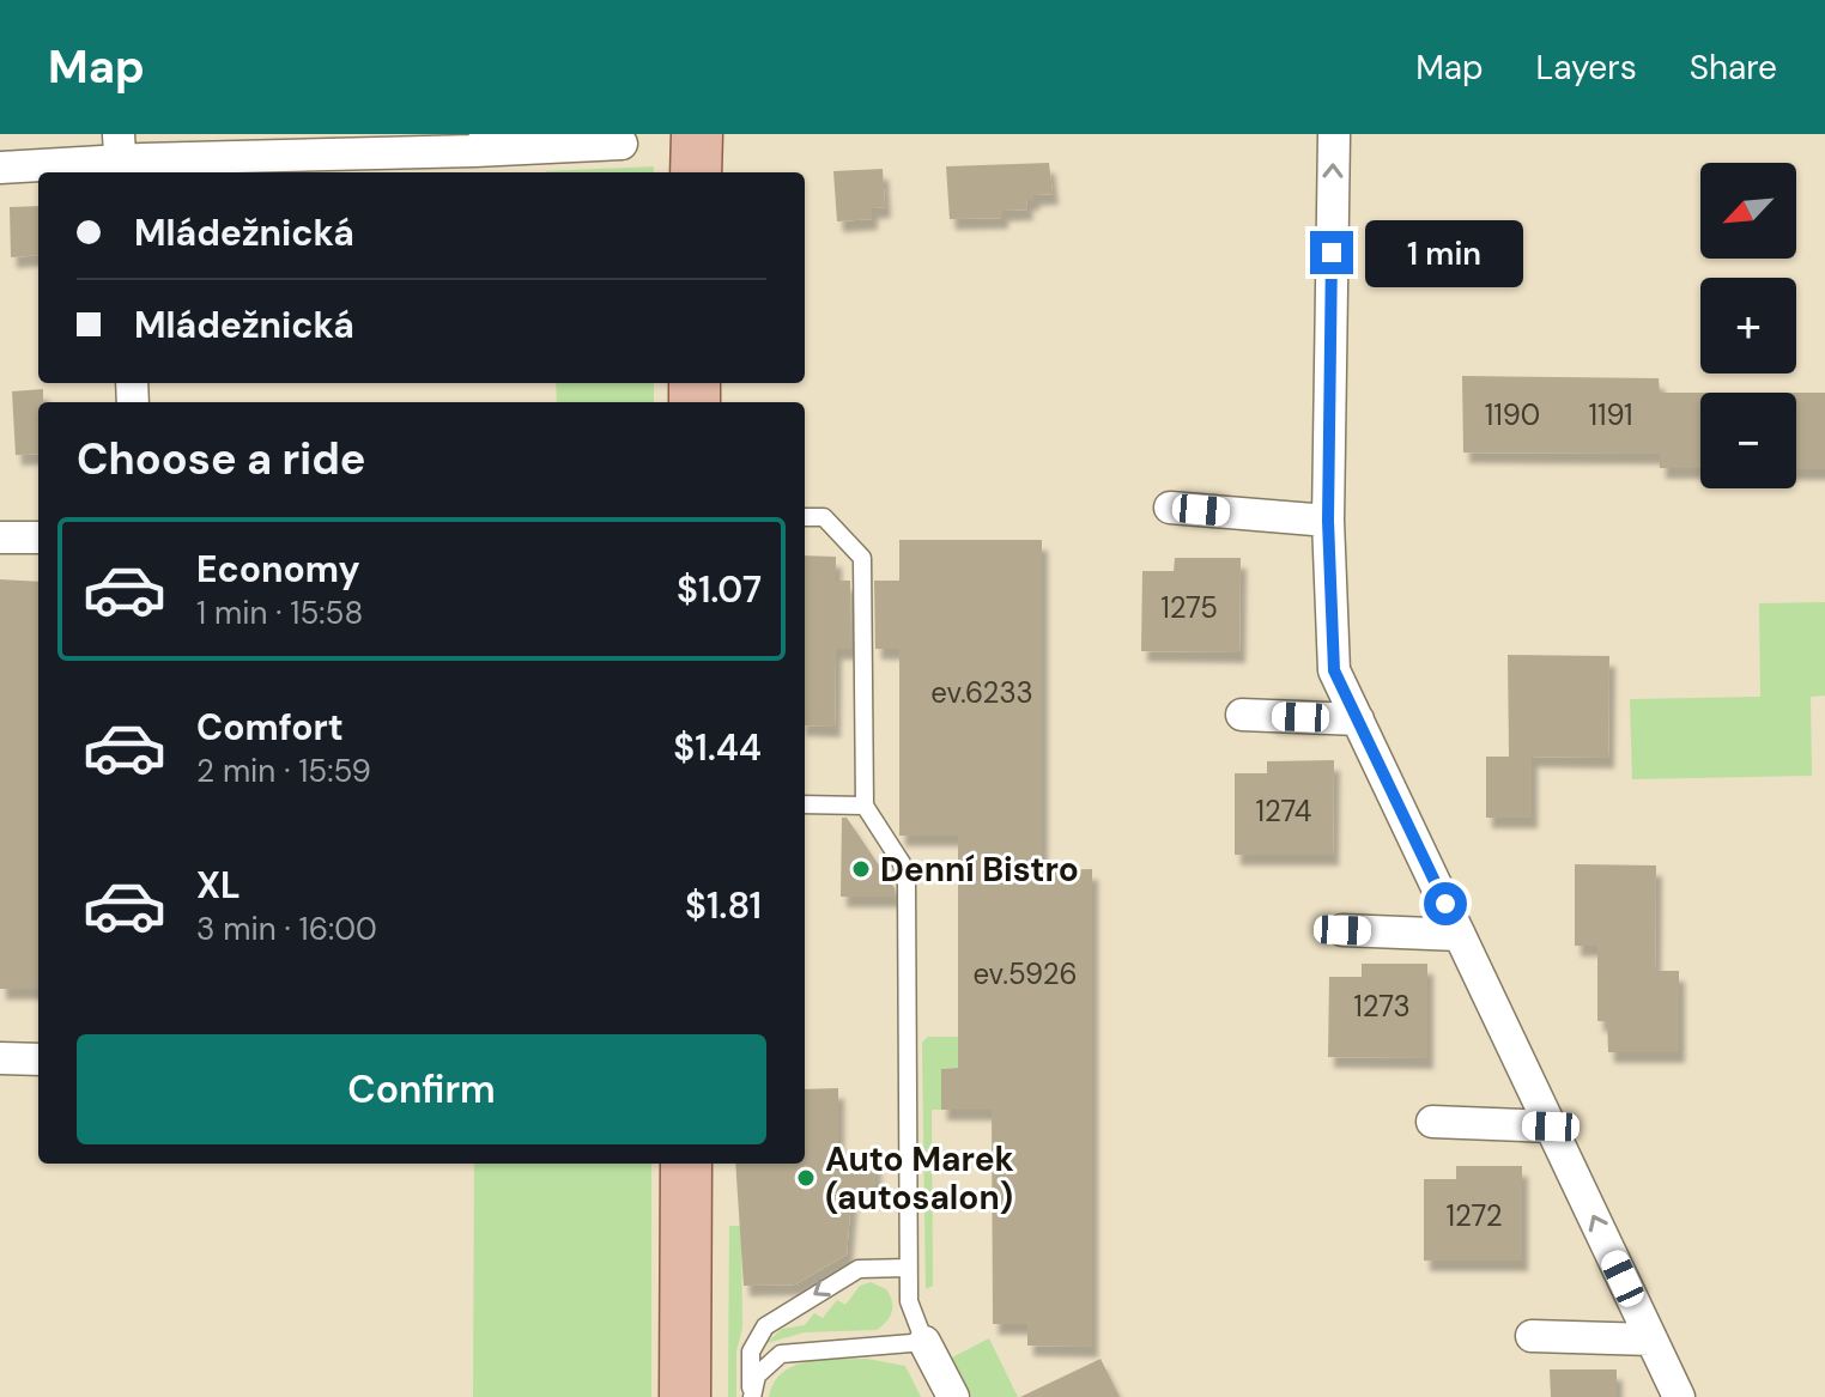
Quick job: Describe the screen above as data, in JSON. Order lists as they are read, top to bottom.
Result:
{
  "places": ["Denní Bistro", "Auto Marek (autosalon)"],
  "house_numbers": [
    "1190",
    "1191",
    "1275",
    "ev.6233",
    "1274",
    "ev.5926",
    "1273",
    "1272"
  ],
  "north": "bottom left",
  "page": {
    "header": "Map",
    "nav": ["Map", "Layers", "Share"],
    "map_buttons": ["+", "−"],
    "banner": ["Mládežnická", "Mládežnická"],
    "bubble": "1 min",
    "heading": "Choose a ride",
    "list": [
      {
        "name": "Economy",
        "note": "1 min · 15:58",
        "value": "$1.07"
      },
      {
        "name": "Comfort",
        "note": "2 min · 15:59",
        "value": "$1.44"
      },
      {
        "name": "XL",
        "note": "3 min · 16:00",
        "value": "$1.81"
      }
    ],
    "buttons": "Confirm"
  }
}
